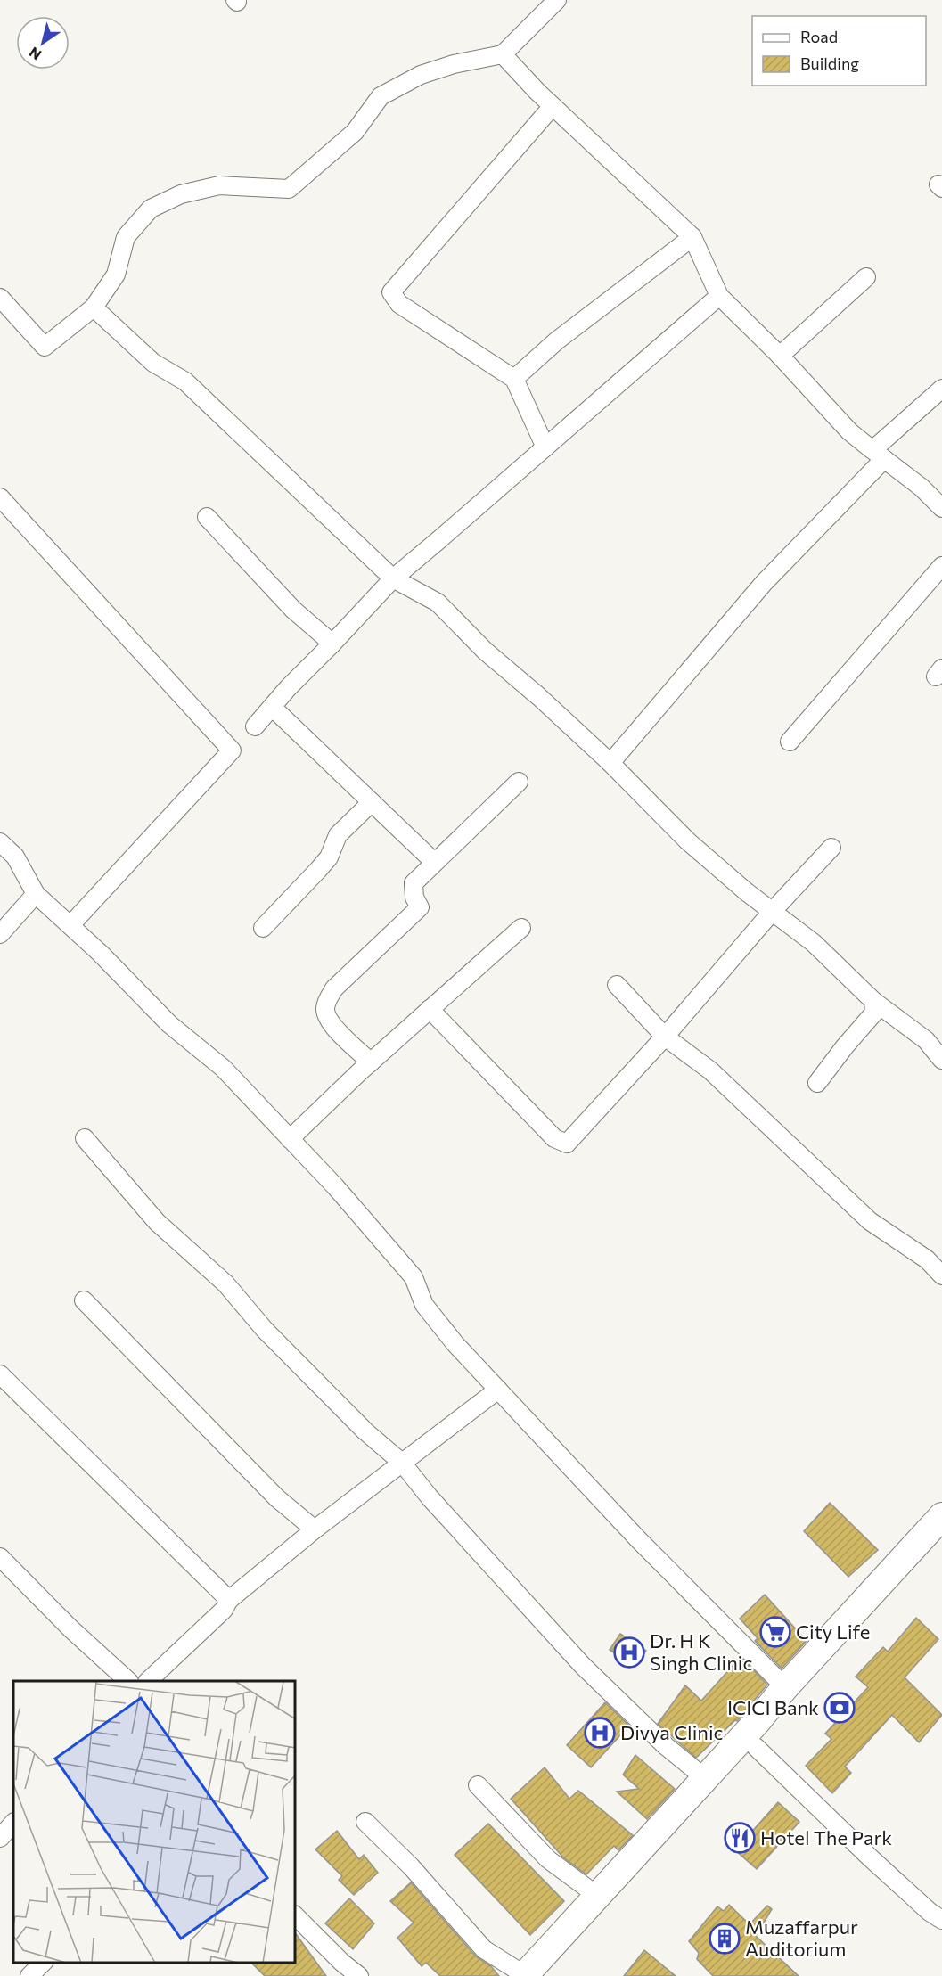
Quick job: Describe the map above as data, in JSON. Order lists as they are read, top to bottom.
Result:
{
  "places": {
    "supermarket": ["City Life"],
    "hospital": ["Dr. H K Singh Clinic", "Divya Clinic"],
    "bank": ["ICICI Bank"],
    "restaurant": ["Hotel The Park"],
    "building": ["Muzaffarpur Auditorium"]
  },
  "legend": ["Road", "Building"],
  "north": "bottom left"
}
